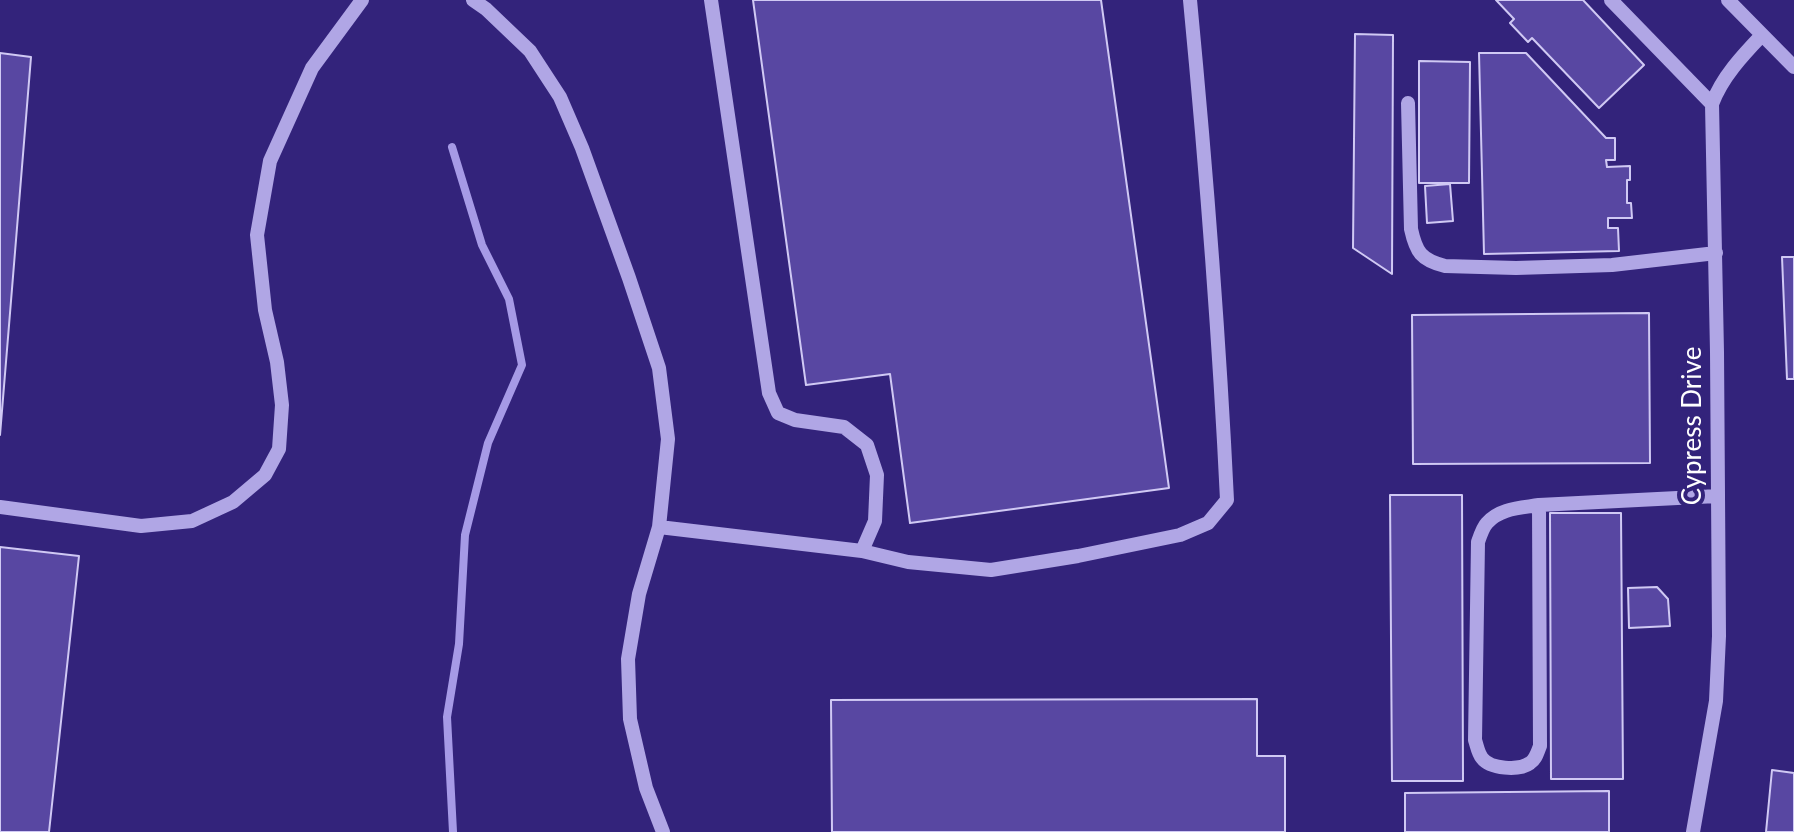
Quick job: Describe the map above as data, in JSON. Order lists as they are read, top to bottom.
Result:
{
  "streets": {
    "street": ["Cypress Drive"]
  }
}
